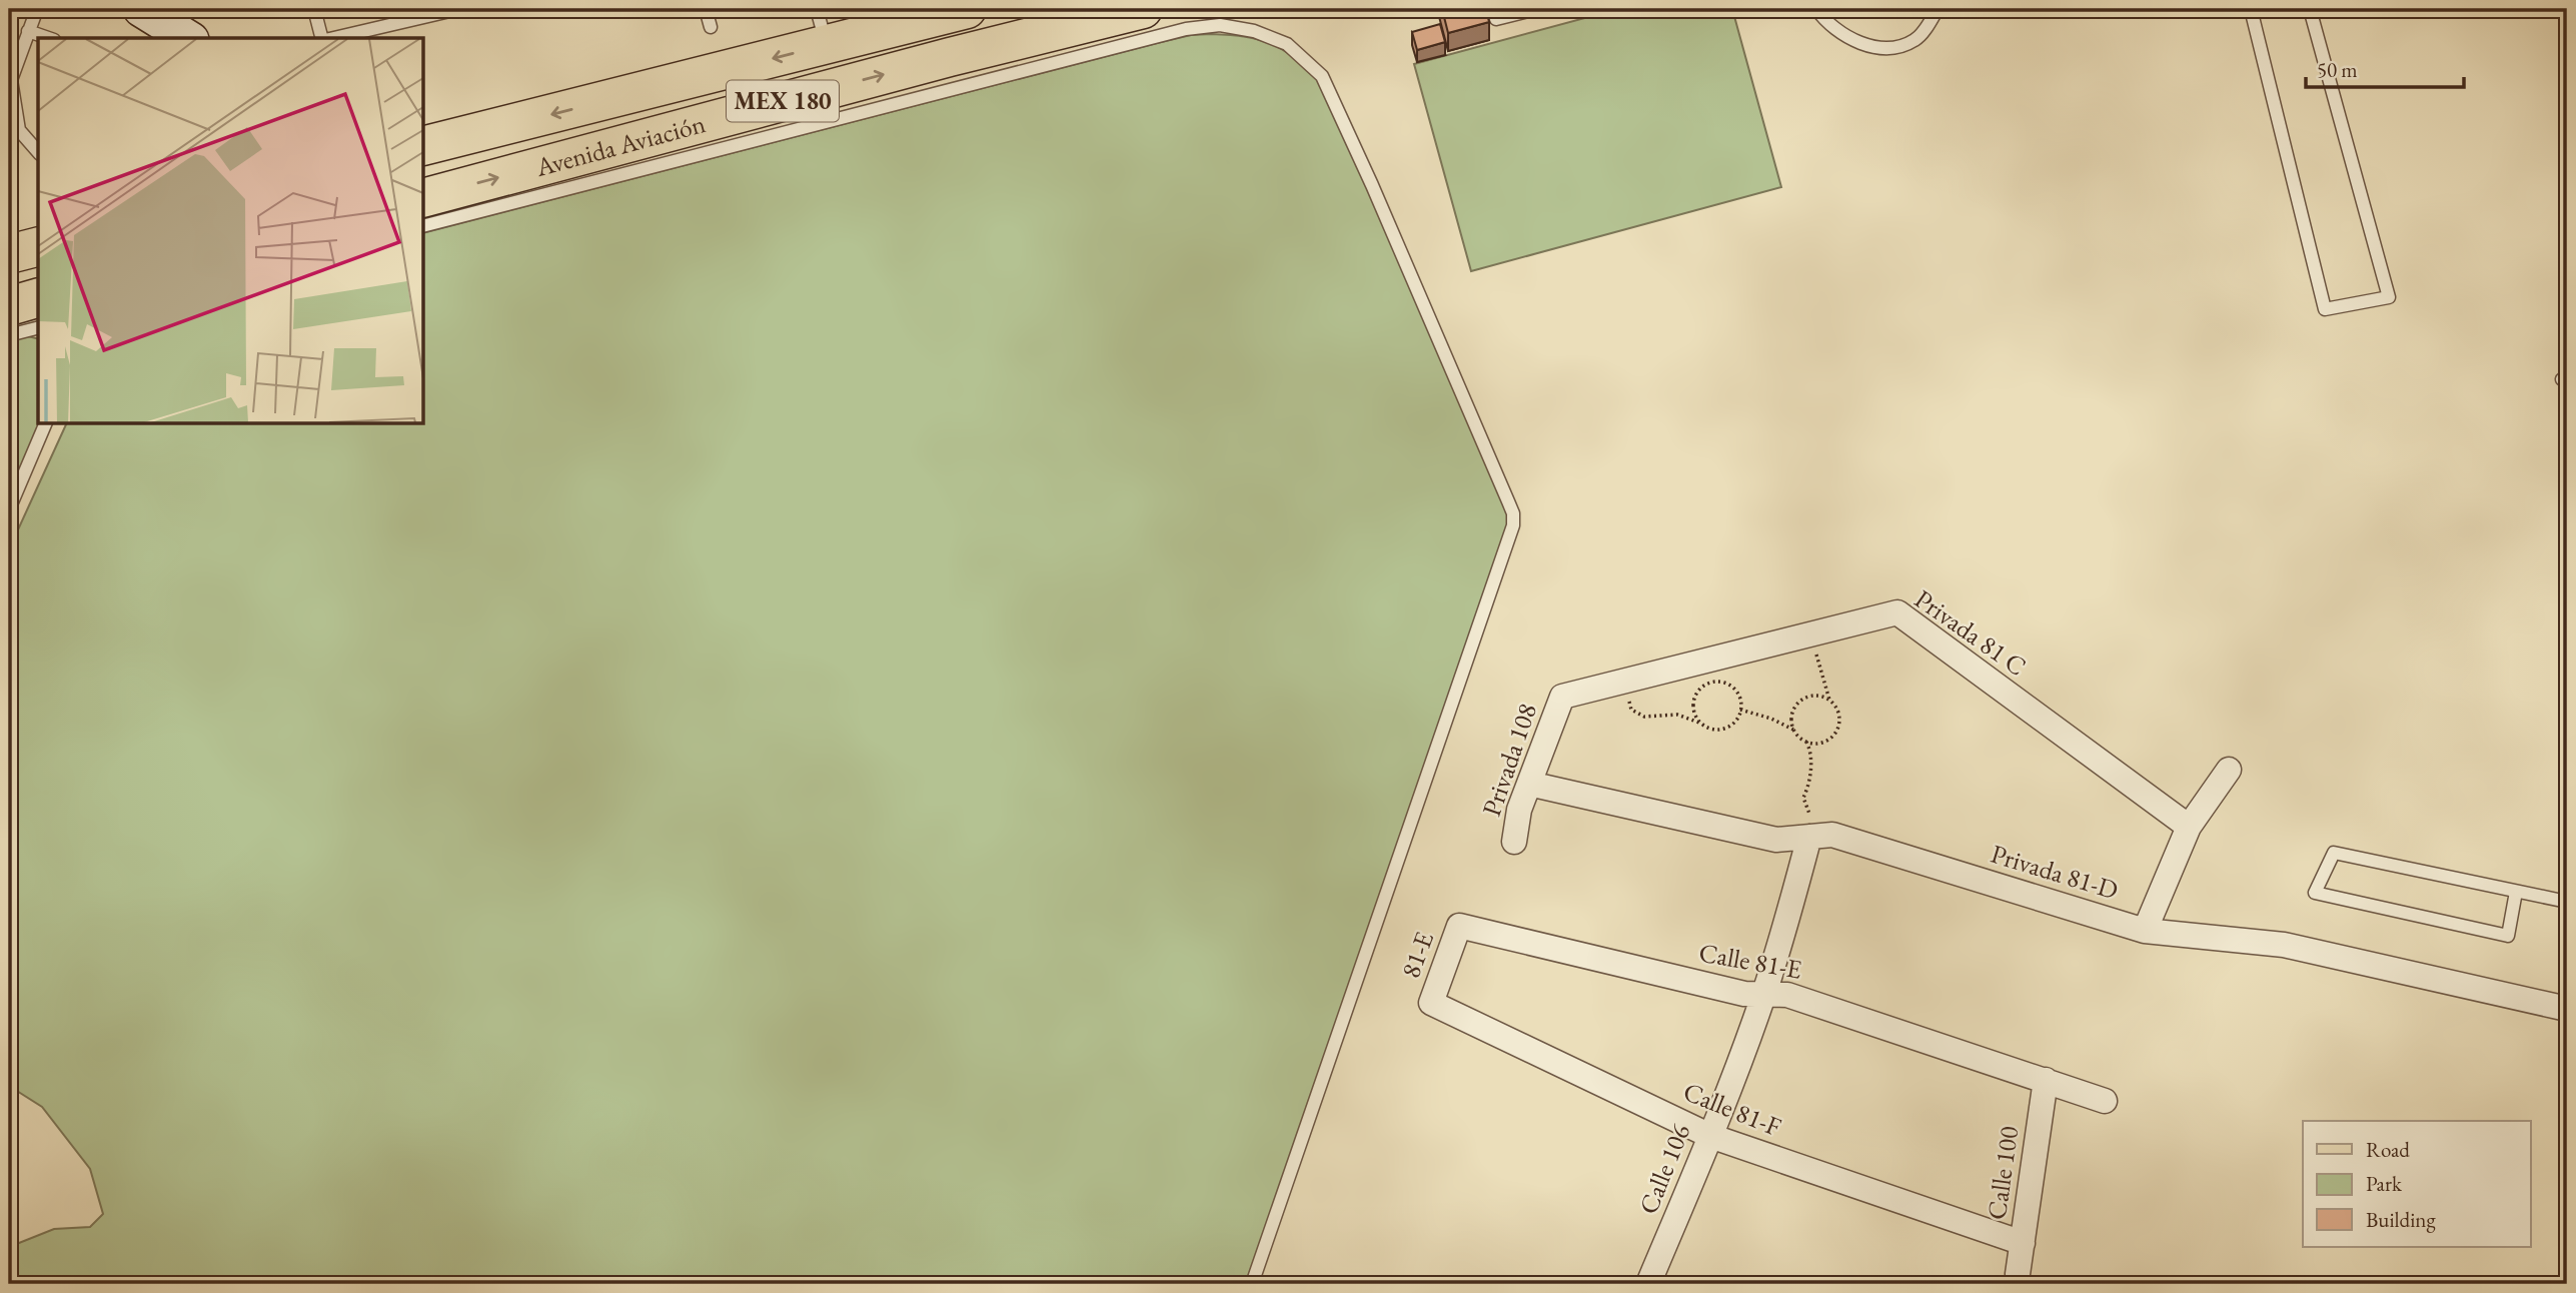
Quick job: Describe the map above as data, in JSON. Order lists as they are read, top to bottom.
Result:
{
  "streets": {
    "main road": ["MEX 180", "Avenida Aviación"],
    "street": [
      "Privada 81 C",
      "Privada 108",
      "Privada 81-D",
      "81-E",
      "Calle 81-E",
      "Calle 81-F",
      "Calle 106",
      "Calle 100"
    ]
  },
  "crossings": [
    ["Privada 81 C", "Privada 108"],
    ["Privada 108", "Privada 81-D"],
    ["Privada 81-D", "Calle 106"],
    ["81-E", "Calle 81-E"],
    ["81-E", "Calle 81-F"],
    ["Calle 81-E", "Calle 106"],
    ["Calle 81-E", "Calle 100"],
    ["Calle 81-F", "Calle 106"],
    ["Calle 81-F", "Calle 100"]
  ],
  "legend": ["Road", "Park", "Building"],
  "scale_bar": "50 m"
}
